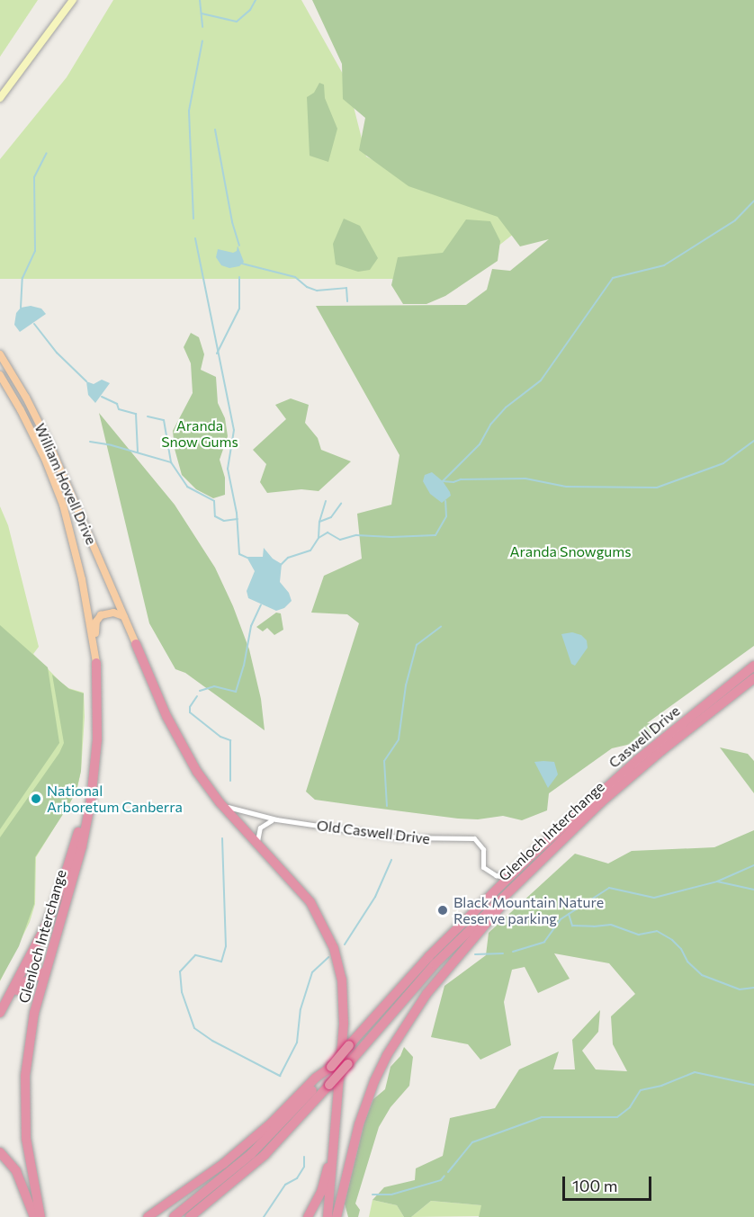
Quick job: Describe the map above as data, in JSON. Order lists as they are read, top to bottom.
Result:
{
  "streets": {
    "highway": ["Caswell Drive", "Glenloch Interchange"],
    "main road": ["William Hovell Drive"],
    "street": ["Old Caswell Drive"]
  },
  "crossings": [
    ["William Hovell Drive", "Glenloch Interchange"],
    ["Caswell Drive", "Glenloch Interchange"],
    ["Caswell Drive", "Old Caswell Drive"],
    ["Glenloch Interchange", "Old Caswell Drive"]
  ],
  "parks": ["Aranda Snow Gums", "Aranda Snowgums"],
  "places": ["National Arboretum Canberra", "Black Mountain Nature Reserve parking"],
  "scale_bar": "100 m"
}
